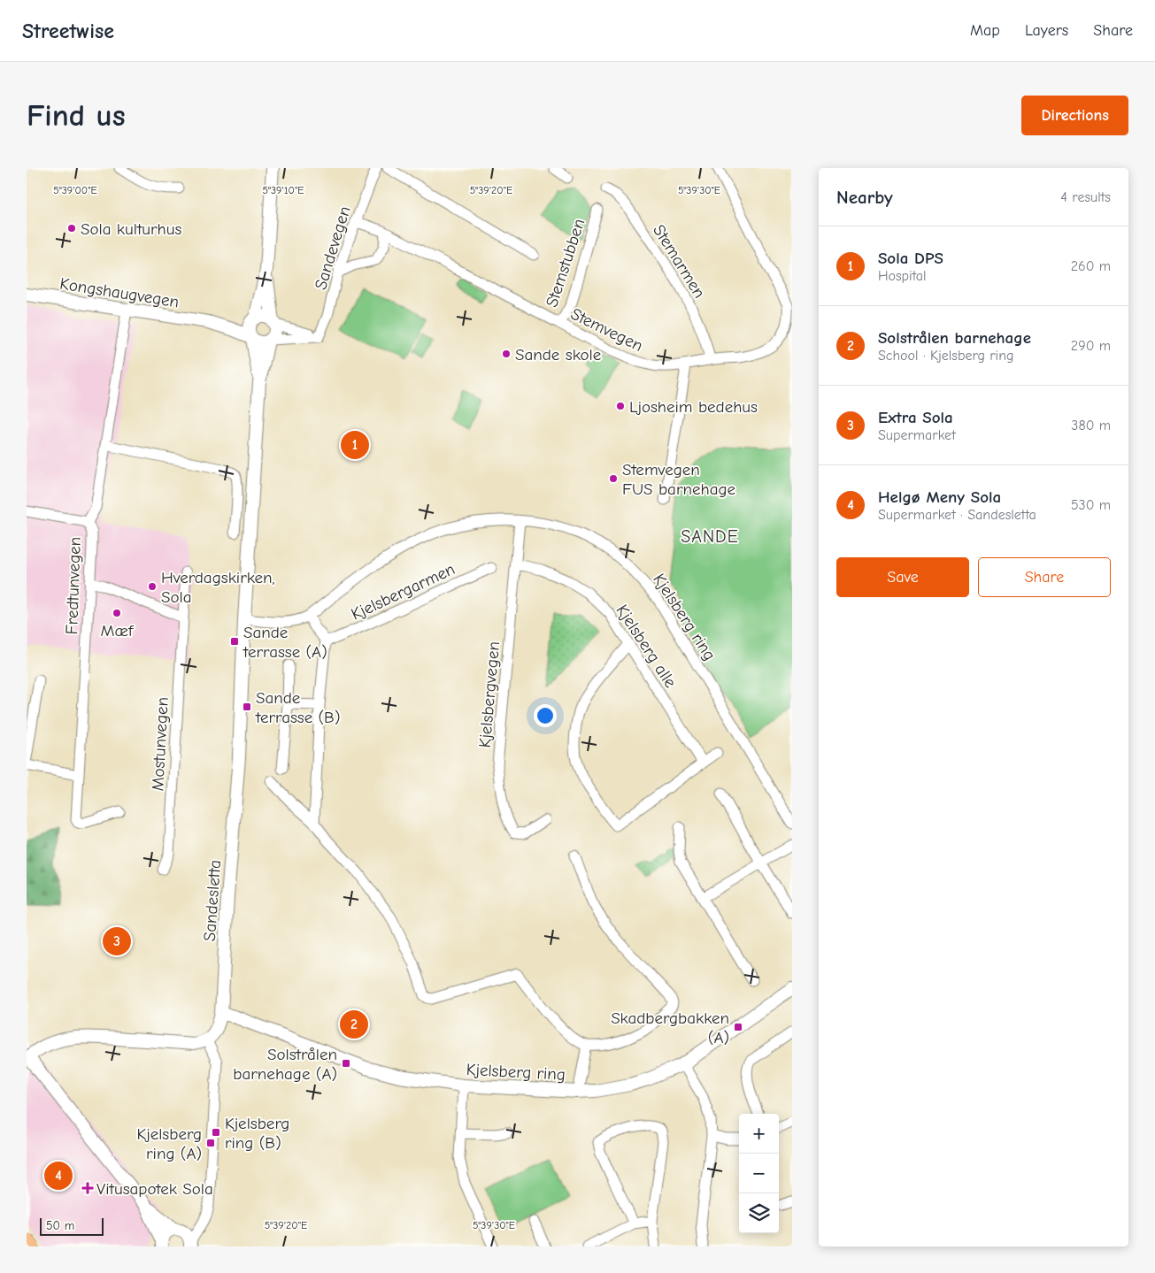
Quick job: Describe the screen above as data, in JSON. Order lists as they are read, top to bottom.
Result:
{
  "streets": {
    "street": [
      "Sandevegen",
      "Stemarmen",
      "Stemstubben",
      "Kongshaugvegen",
      "Stemvegen",
      "Fredtunvegen",
      "Kjelsbergarmen",
      "Kjelsberg ring",
      "Kjelsberg alle",
      "Kjelsbergvegen",
      "Mostunvegen",
      "Sandesletta"
    ]
  },
  "crossings": [
    ["Sandevegen", "Stemvegen"],
    ["Stemarmen", "Stemvegen"],
    ["Stemstubben", "Stemvegen"],
    ["Kongshaugvegen", "Fredtunvegen"],
    ["Kongshaugvegen", "Sandesletta"],
    ["Kjelsberg ring", "Kjelsbergvegen"],
    ["Kjelsberg ring", "Sandesletta"],
    ["Kjelsberg alle", "Kjelsbergvegen"]
  ],
  "districts": ["SANDE"],
  "places": {
    "other": [
      "Sola kulturhus",
      "Sande skole",
      "Ljosheim bedehus",
      "Stemvegen FUS barnehage",
      "Hverdagskirken, Sola",
      "Mæf"
    ],
    "transit": [
      "Sande terrasse (A)",
      "Sande terrasse (B)",
      "Skadbergbakken (A)",
      "Solstrålen barnehage (A)",
      "Kjelsberg ring (B)",
      "Kjelsberg ring (A)"
    ],
    "health": ["Vitusapotek Sola"]
  },
  "scale_bar": "50 m",
  "page": {
    "header": "Streetwise",
    "nav": ["Map", "Layers", "Share"],
    "buttons": [
      "Directions",
      ["Save", "Share"]
    ],
    "title": "Find us",
    "heading": ["Nearby", "4 results"],
    "list": [
      {
        "mark": "1",
        "name": "Sola DPS",
        "note": "Hospital",
        "value": "260 m"
      },
      {
        "mark": "2",
        "name": "Solstrålen barnehage",
        "note": "School · Kjelsberg ring",
        "value": "290 m"
      },
      {
        "mark": "3",
        "name": "Extra Sola",
        "note": "Supermarket",
        "value": "380 m"
      },
      {
        "mark": "4",
        "name": "Helgø Meny Sola",
        "note": "Supermarket · Sandesletta",
        "value": "530 m"
      }
    ],
    "pins": [
      "1",
      "3",
      "2",
      "4"
    ],
    "map_buttons": ["+", "−"],
    "scale": "50 m"
  },
  "coordinates": [
    "5°39'00\"E",
    "5°39'10\"E",
    "5°39'20\"E",
    "5°39'30\"E"
  ]
}
